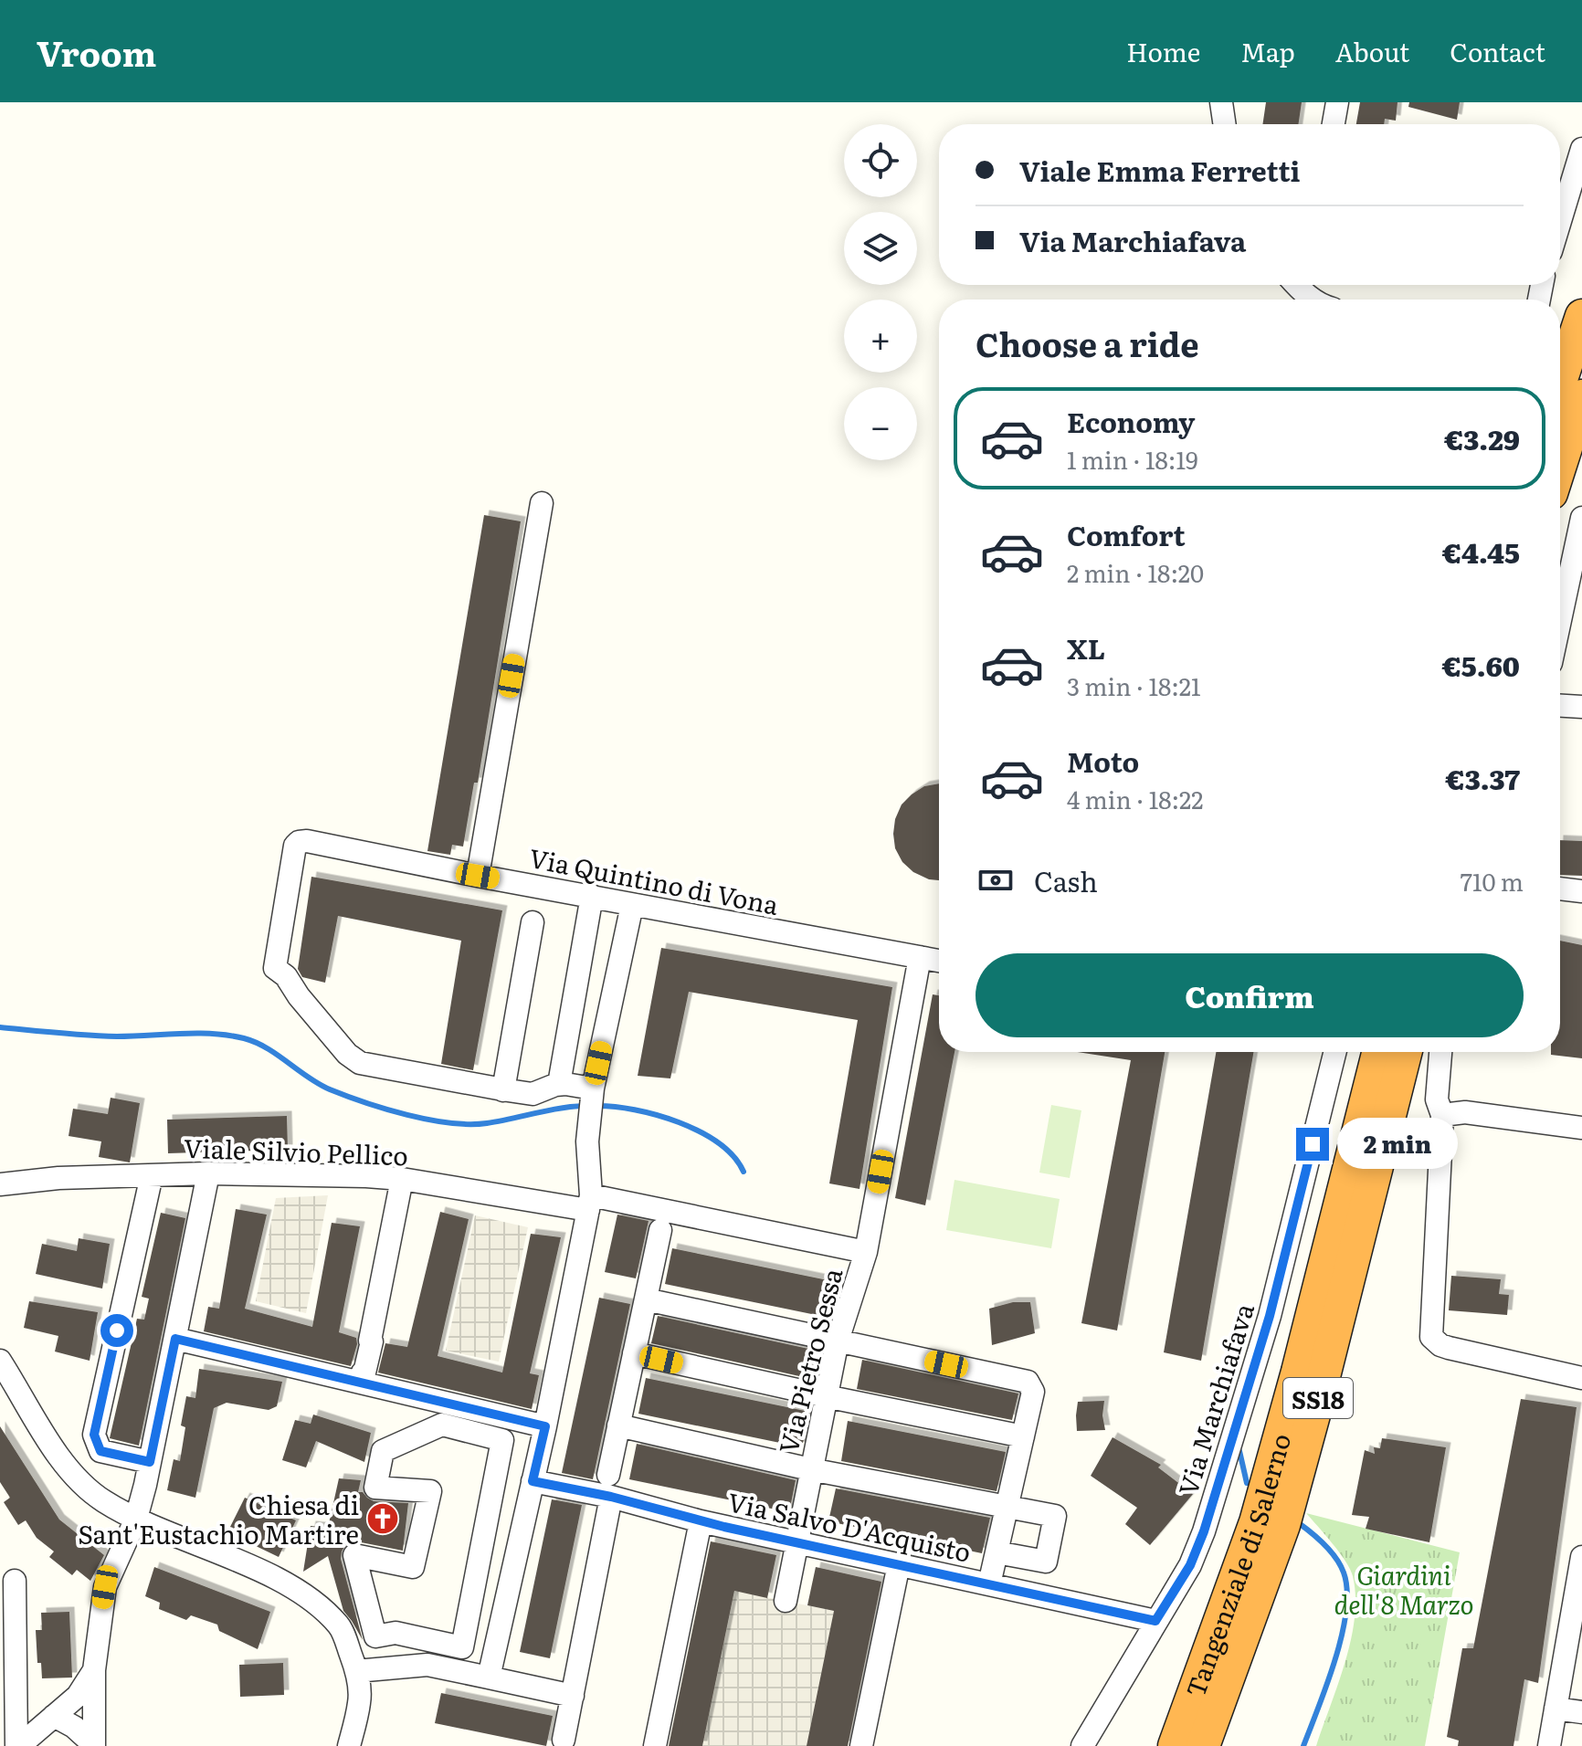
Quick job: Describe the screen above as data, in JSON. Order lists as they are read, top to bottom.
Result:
{
  "streets": {
    "highway": ["SS18", "Tangenziale di Salerno"],
    "street": [
      "Via Quintino di Vona",
      "Viale Silvio Pellico",
      "Via Pietro Sessa",
      "Via Marchiafava",
      "Via Salvo D'Acquisto"
    ]
  },
  "crossings": [
    ["Viale Silvio Pellico", "Via Pietro Sessa"],
    ["Via Pietro Sessa", "Via Salvo D'Acquisto"],
    ["Via Marchiafava", "Via Salvo D'Acquisto"]
  ],
  "parks": ["Giardini dell'8 Marzo"],
  "places": {
    "church": ["Chiesa di Sant'Eustachio Martire"]
  },
  "page": {
    "header": "Vroom",
    "nav": [
      "Home",
      "Map",
      "About",
      "Contact"
    ],
    "map_buttons": ["+", "−"],
    "banner": ["Viale Emma Ferretti", "Via Marchiafava"],
    "heading": "Choose a ride",
    "list": [
      {
        "name": "Economy",
        "note": "1 min · 18:19",
        "value": "€3.29"
      },
      {
        "name": "Comfort",
        "note": "2 min · 18:20",
        "value": "€4.45"
      },
      {
        "name": "XL",
        "note": "3 min · 18:21",
        "value": "€5.60"
      },
      {
        "name": "Moto",
        "note": "4 min · 18:22",
        "value": "€3.37"
      }
    ],
    "pay": ["Cash", "710 m"],
    "buttons": "Confirm",
    "bubble": "2 min"
  }
}
